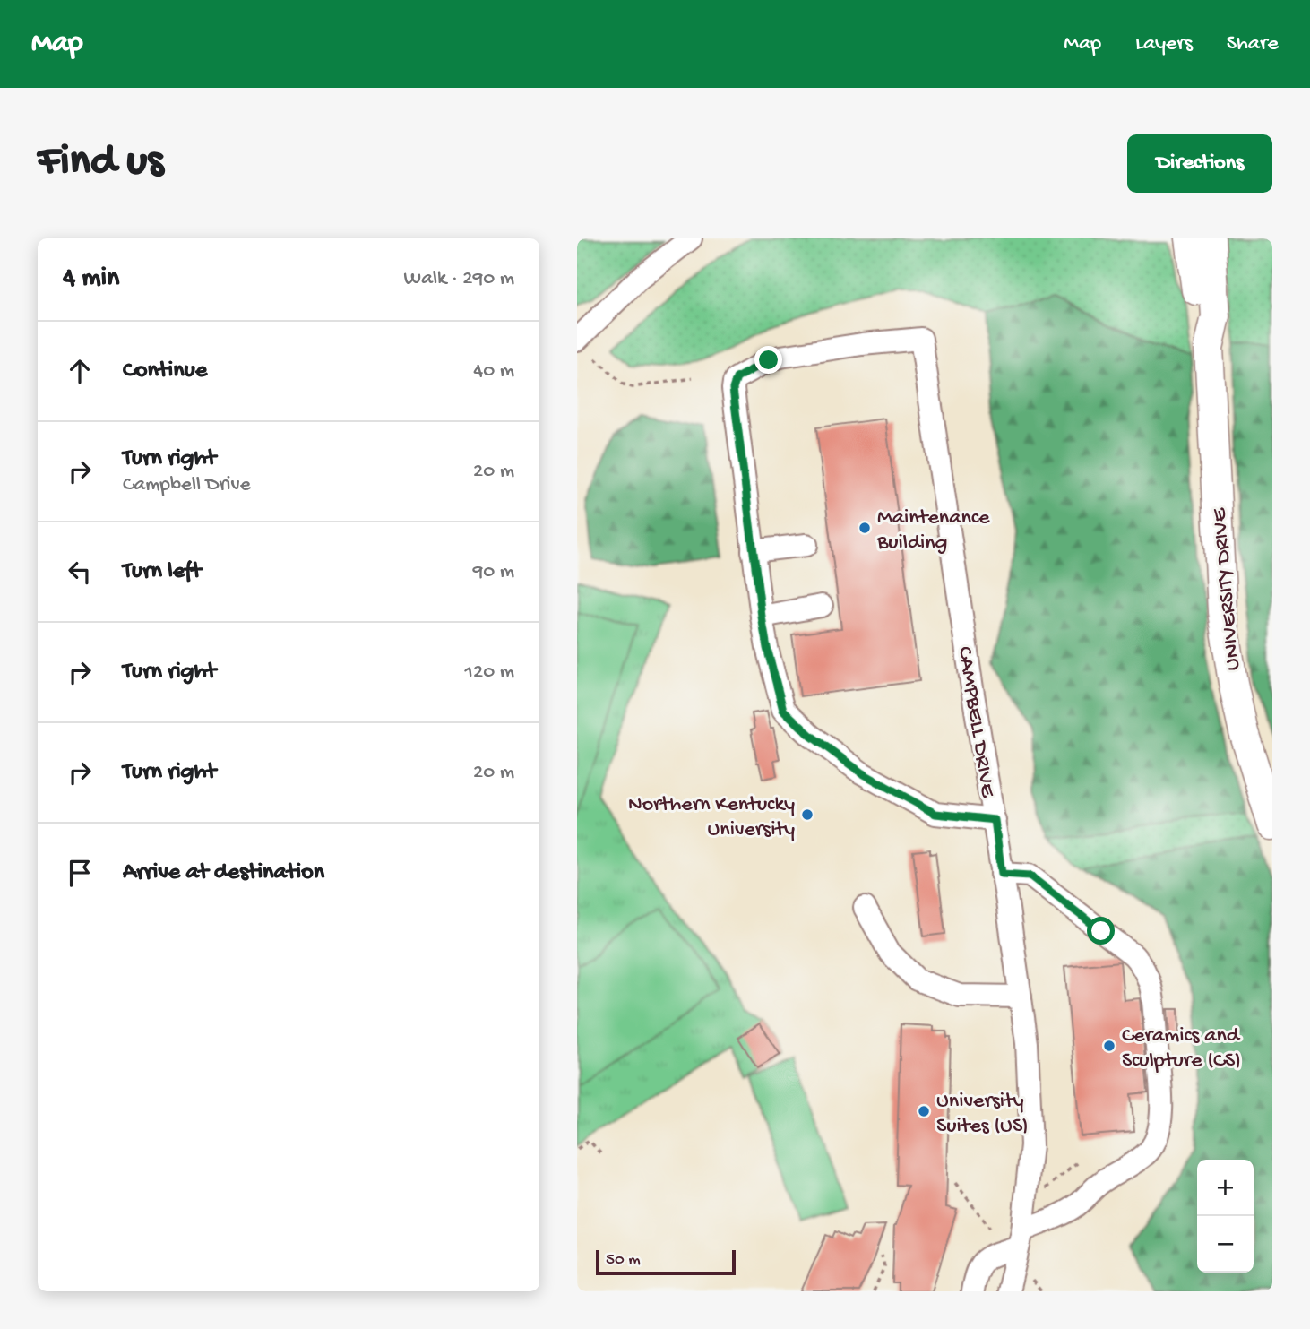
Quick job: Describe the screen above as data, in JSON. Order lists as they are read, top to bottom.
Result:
{
  "streets": {
    "main road": ["UNIVERSITY DRIVE"],
    "street": ["CAMPBELL DRIVE"]
  },
  "places": [
    "Maintenance Building",
    "Northern Kentucky University",
    "Ceramics and Sculpture (CS)",
    "University Suites (US)"
  ],
  "scale_bar": "50 m",
  "page": {
    "header": "Map",
    "nav": ["Map", "Layers", "Share"],
    "buttons": "Directions",
    "title": "Find us",
    "heading": ["4 min", "Walk · 290 m"],
    "list": [
      ["Continue", "40 m"],
      ["Turn right", "Campbell Drive", "20 m"],
      ["Turn left", "90 m"],
      ["Turn right", "120 m"],
      ["Turn right", "20 m"],
      "Arrive at destination"
    ],
    "map_buttons": ["+", "−"],
    "scale": "50 m"
  }
}
